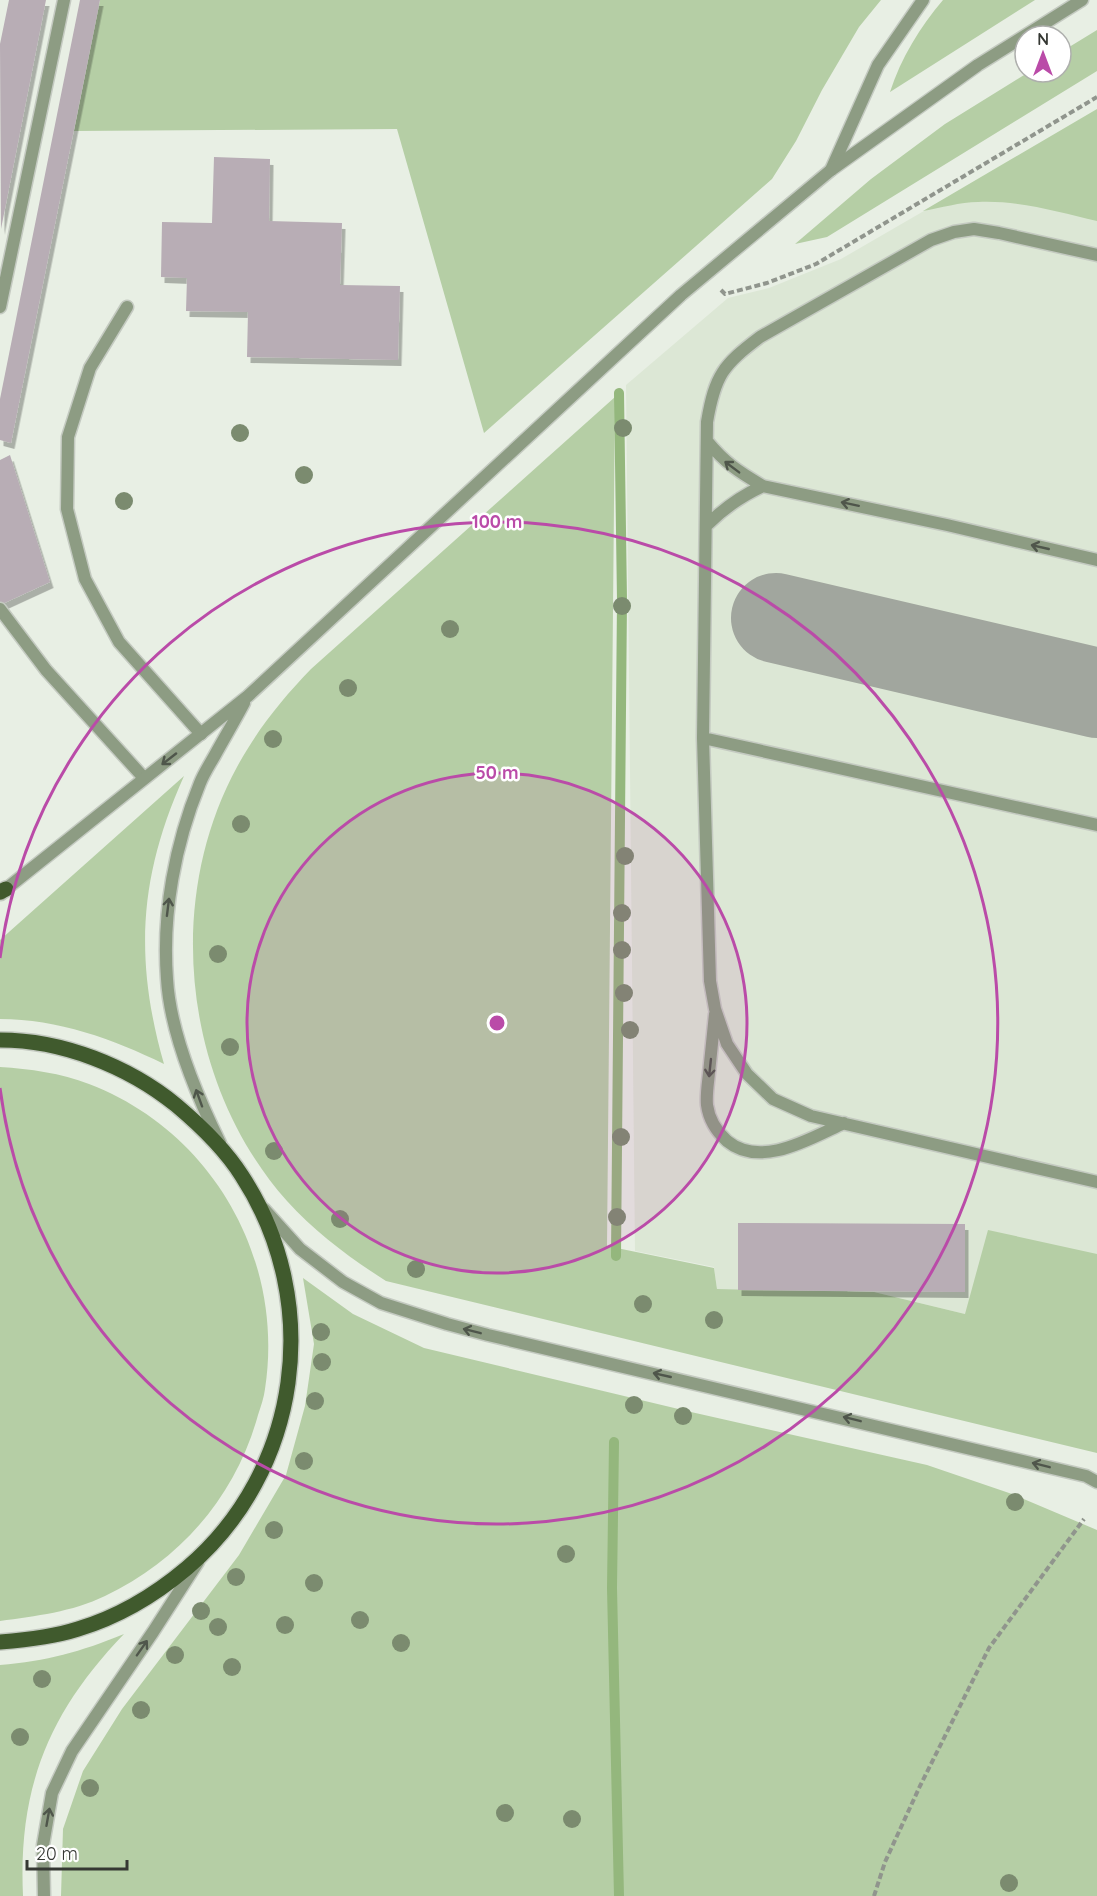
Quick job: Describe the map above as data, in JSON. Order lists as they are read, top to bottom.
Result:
{
  "scale_bar": "20 m",
  "north": "top",
  "rings": ["100 m", "50 m"]
}
